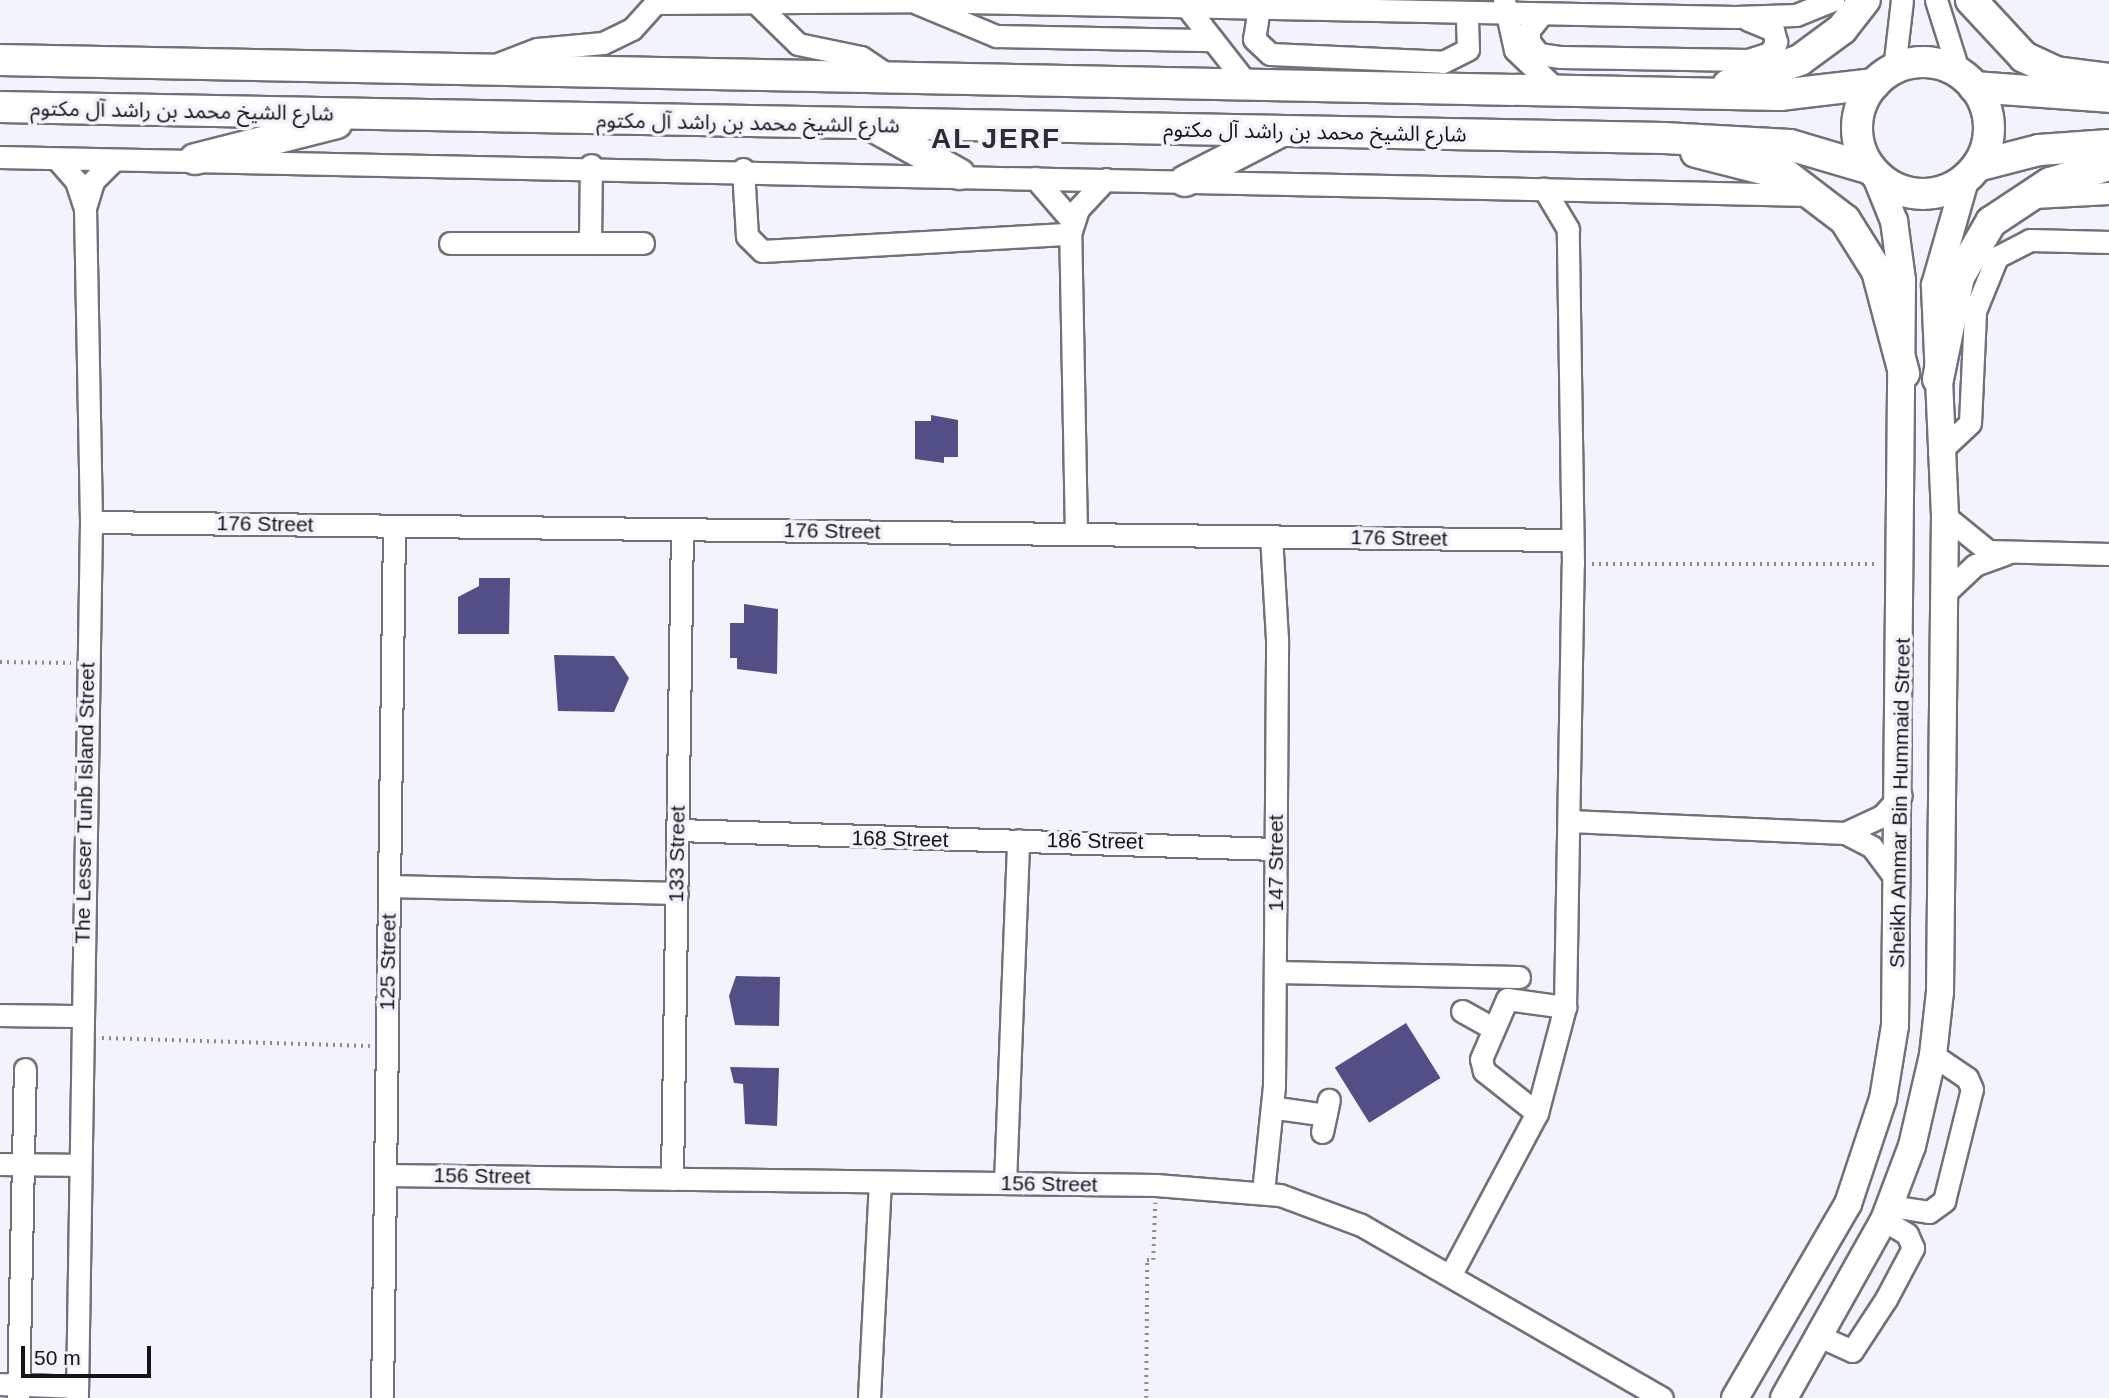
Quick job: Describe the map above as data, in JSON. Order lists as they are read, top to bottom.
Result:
{
  "streets": {
    "highway": ["شارع الشيخ محمد بن راشد آل مكتوم"],
    "main road": ["Sheikh Ammar Bin Hummaid Street"],
    "street": [
      "176 Street",
      "The Lesser Tunb Island Street",
      "168 Street",
      "186 Street",
      "133 Street",
      "147 Street",
      "125 Street",
      "156 Street"
    ]
  },
  "crossings": [
    ["شارع الشيخ محمد بن راشد آل مكتوم", "Sheikh Ammar Bin Hummaid Street"],
    ["176 Street", "The Lesser Tunb Island Street"],
    ["176 Street", "133 Street"],
    ["176 Street", "147 Street"],
    ["176 Street", "125 Street"],
    ["168 Street", "186 Street"],
    ["168 Street", "133 Street"],
    ["186 Street", "147 Street"],
    ["133 Street", "156 Street"],
    ["147 Street", "156 Street"],
    ["125 Street", "156 Street"]
  ],
  "districts": ["AL JERF"],
  "scale_bar": "50 m"
}
